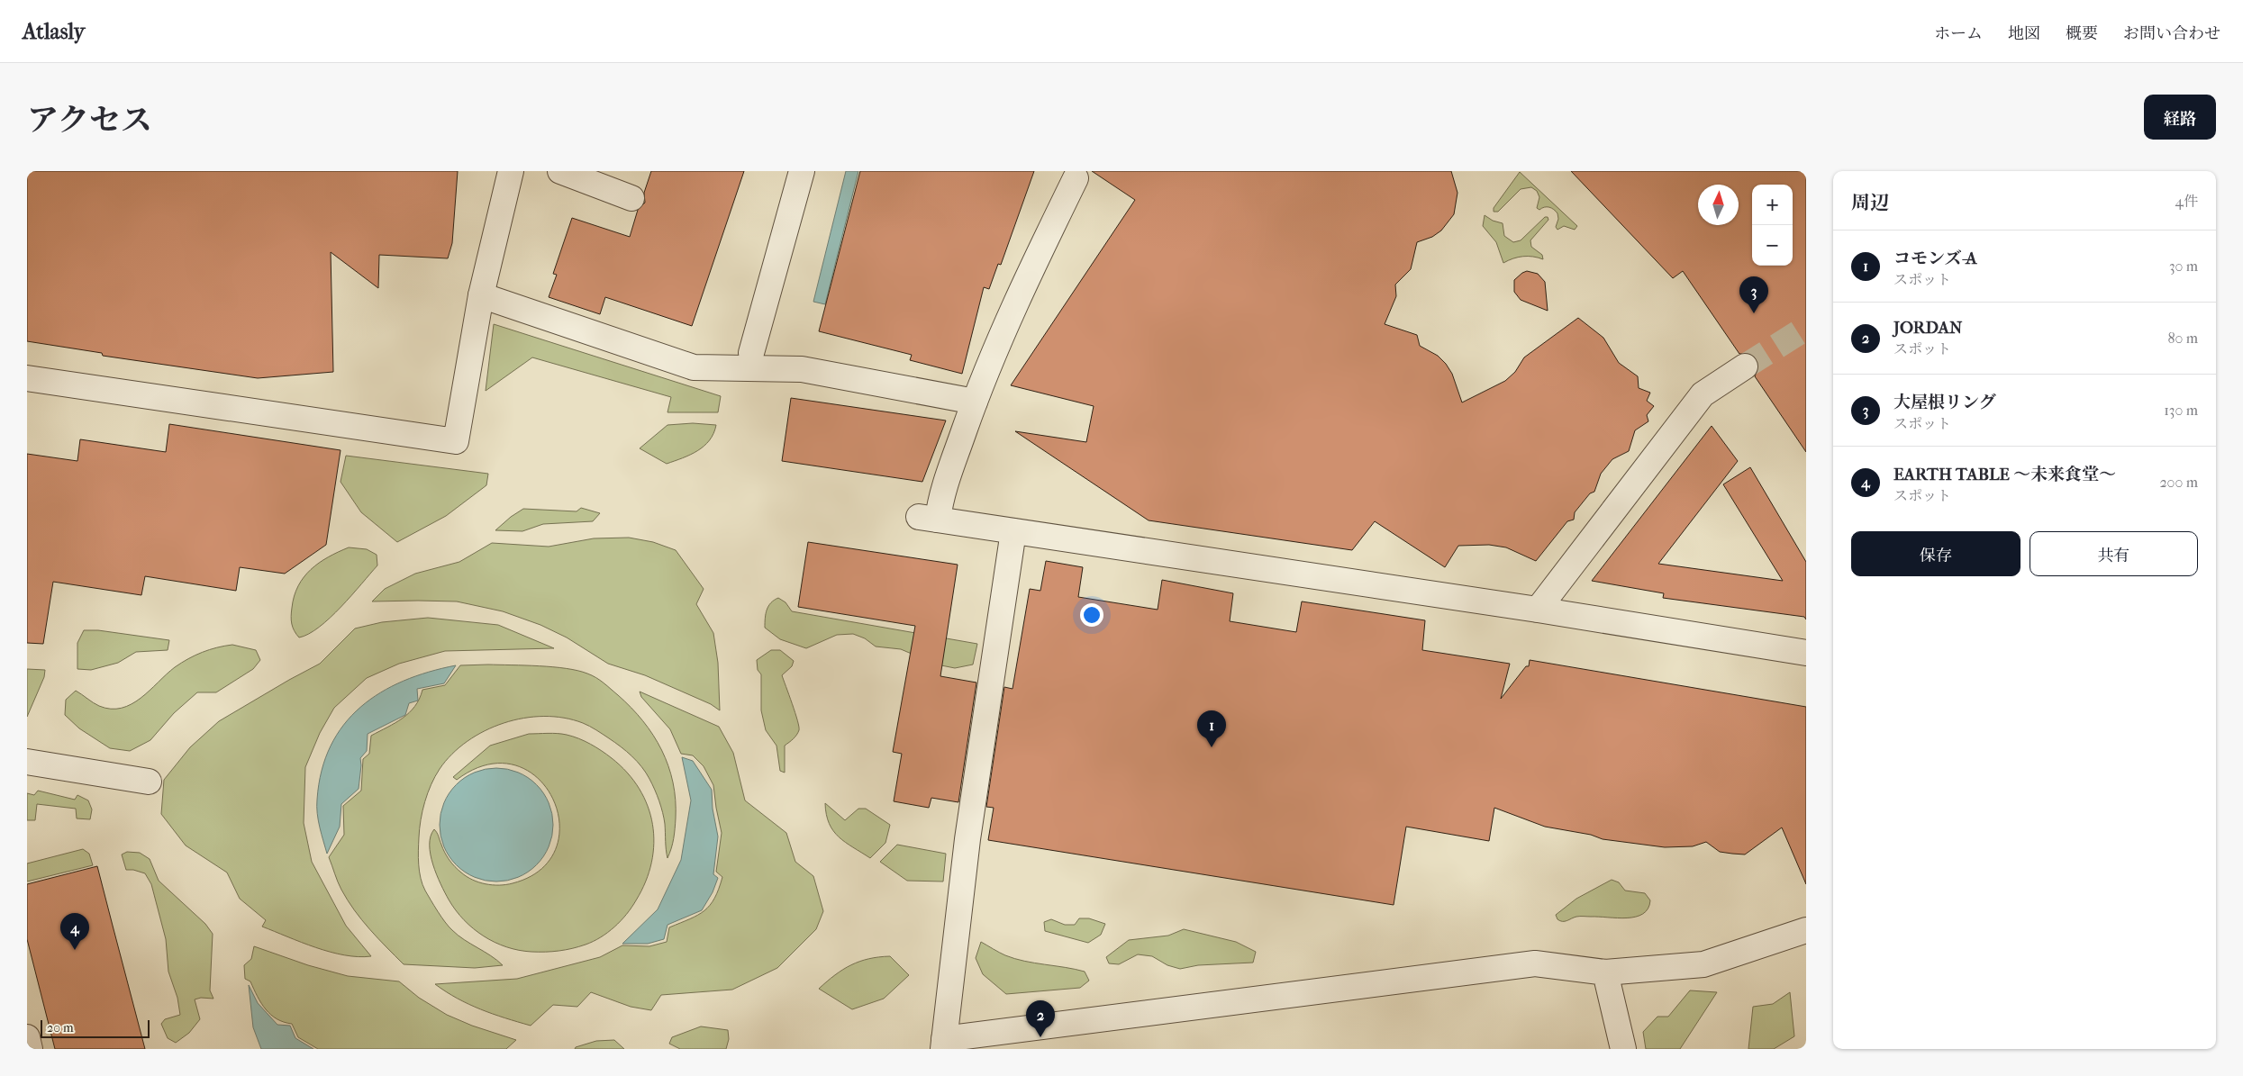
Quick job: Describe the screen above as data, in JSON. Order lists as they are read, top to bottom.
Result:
{
  "scale_bar": "20 m",
  "north": "top",
  "page": {
    "header": "Atlasly",
    "nav": [
      "ホーム",
      "地図",
      "概要",
      "お問い合わせ"
    ],
    "title": "アクセス",
    "buttons": [
      "経路",
      ["保存", "共有"]
    ],
    "heading": ["周辺", "4件"],
    "map_buttons": ["+", "−"],
    "list": [
      {
        "mark": "1",
        "name": "コモンズ-A",
        "note": "スポット",
        "value": "30 m"
      },
      {
        "mark": "2",
        "name": "JORDAN",
        "note": "スポット",
        "value": "80 m"
      },
      {
        "mark": "3",
        "name": "大屋根リング",
        "note": "スポット",
        "value": "130 m"
      },
      {
        "mark": "4",
        "name": "EARTH TABLE 〜未来食堂〜",
        "note": "スポット",
        "value": "200 m"
      }
    ],
    "pins": [
      "3",
      "1",
      "4",
      "2"
    ],
    "scale": "20 m"
  }
}
